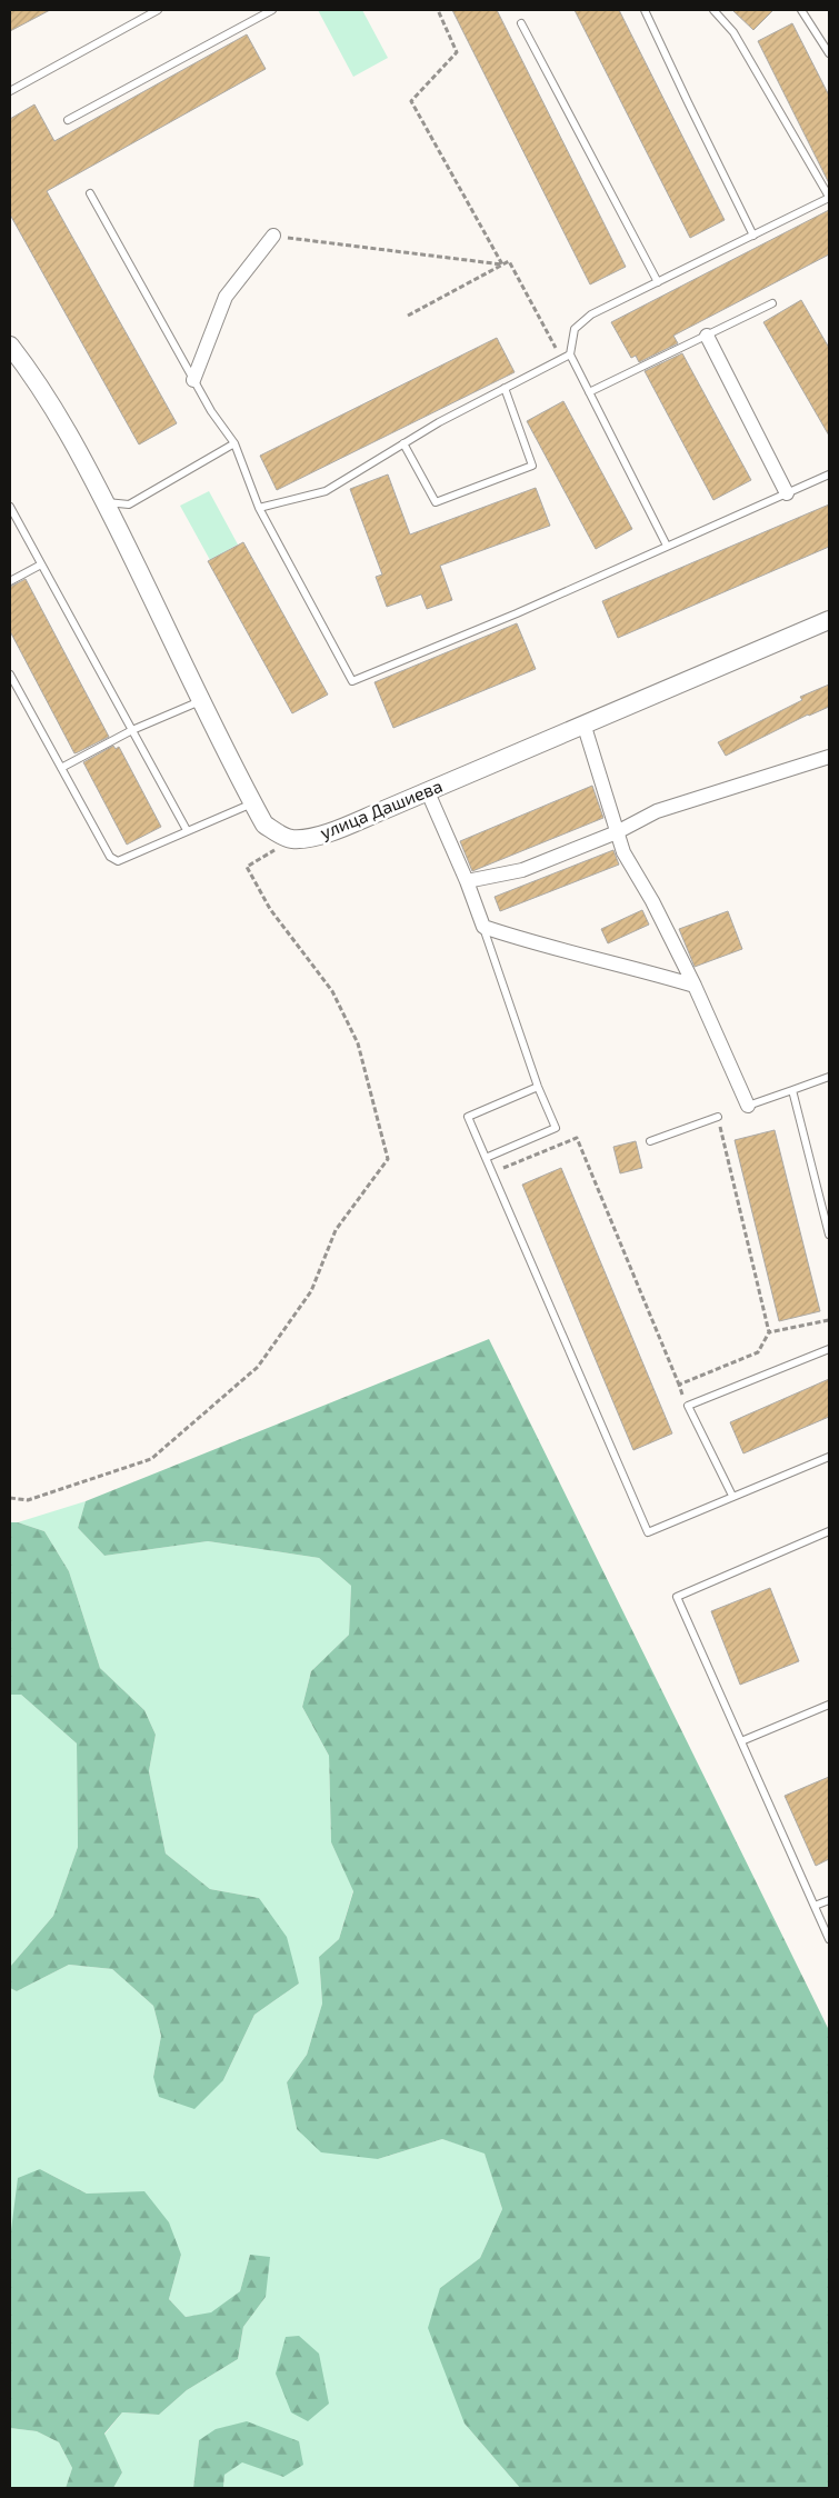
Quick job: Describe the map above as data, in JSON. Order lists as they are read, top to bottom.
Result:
{
  "streets": {
    "street": ["улица Дашиева"]
  }
}
